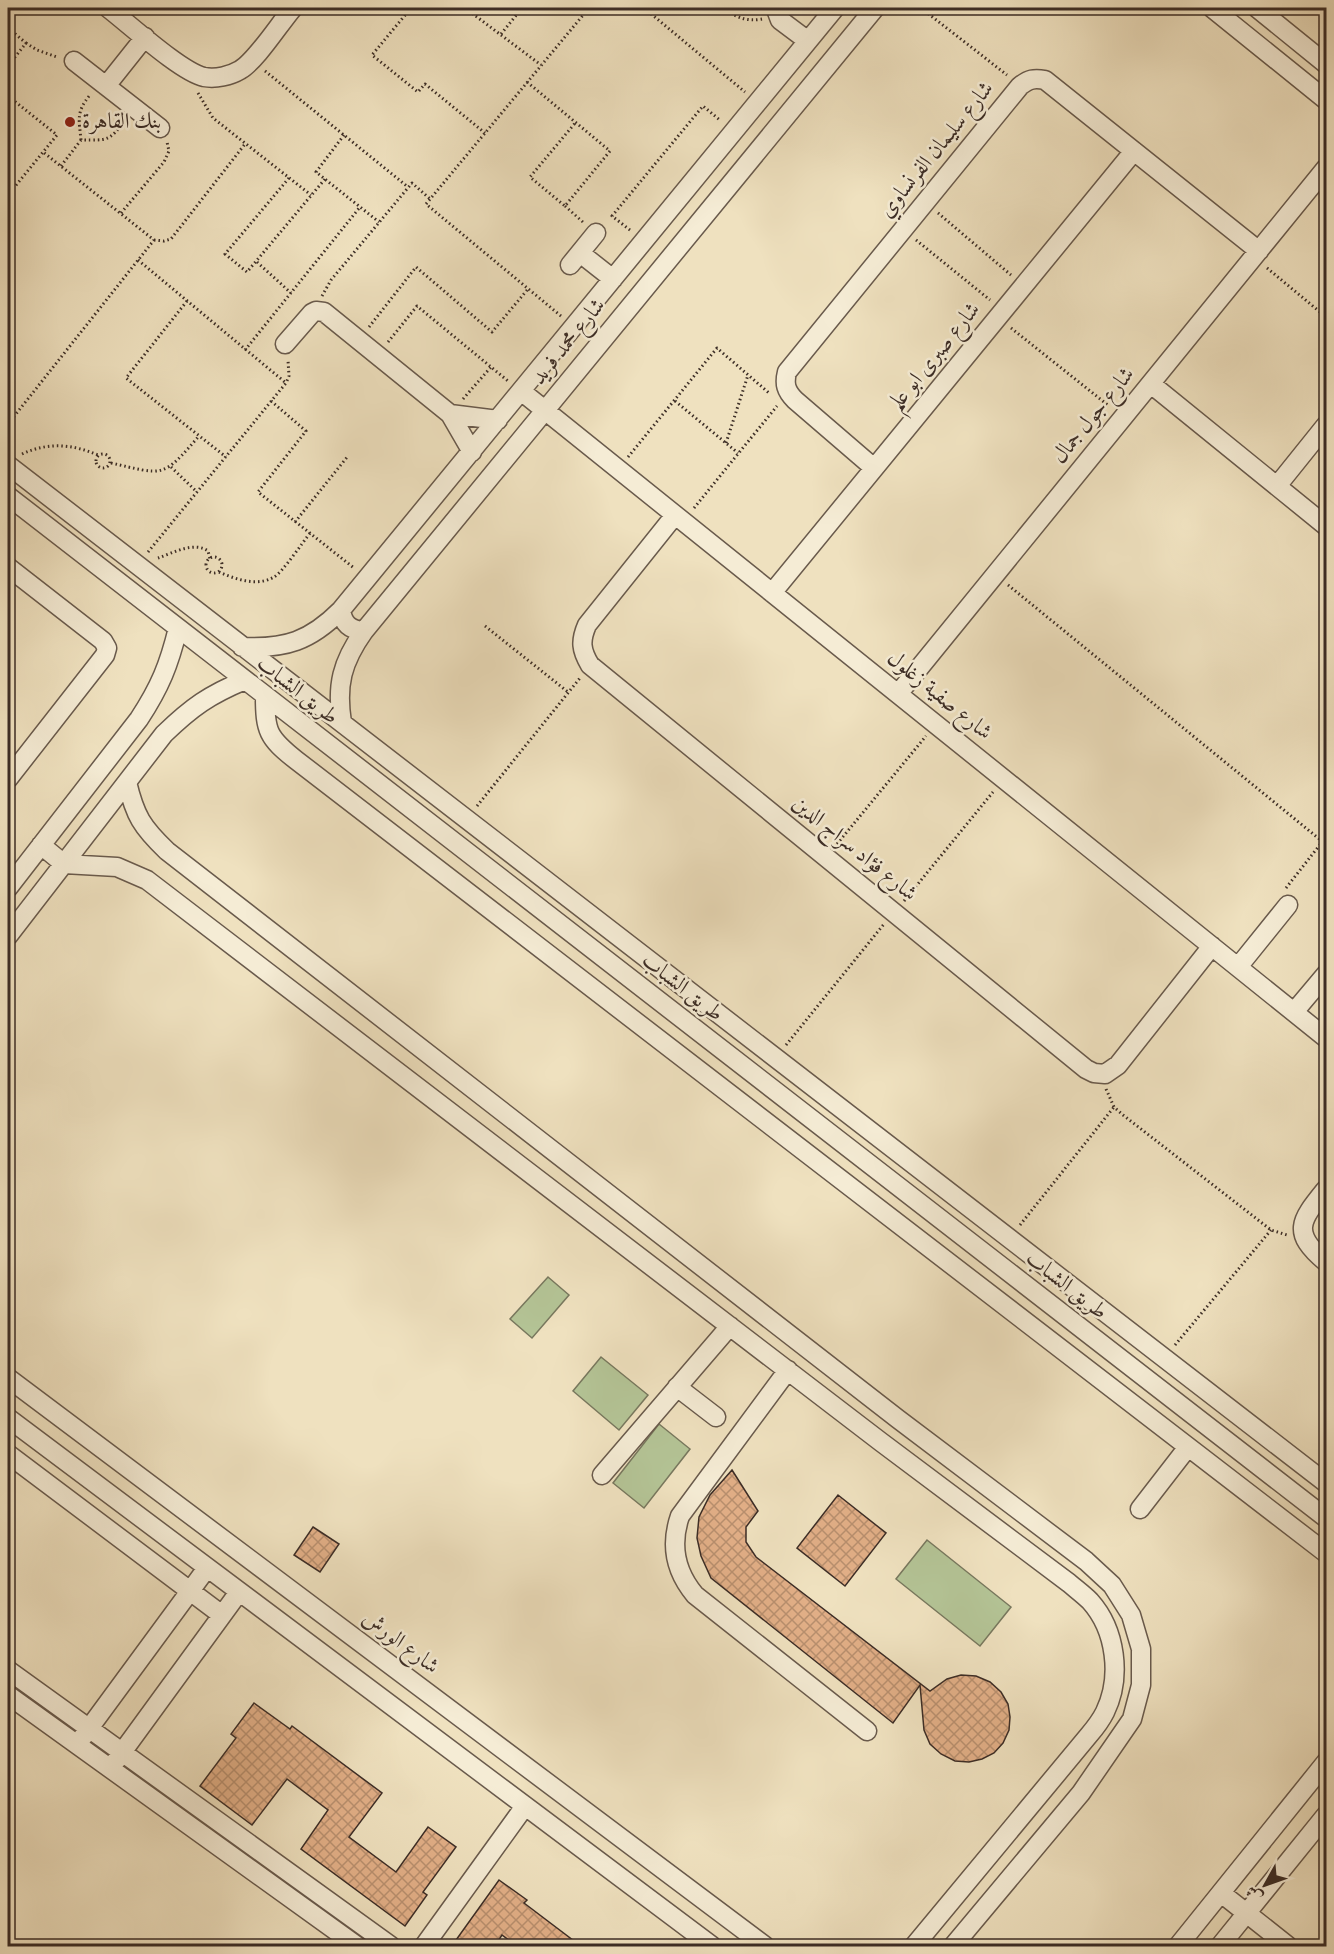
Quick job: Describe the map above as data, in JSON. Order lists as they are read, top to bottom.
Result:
{
  "streets": {
    "street": [
      "شارع سليمان الفرنساوي",
      "شارع محمد فريد",
      "شارع صبرى ابو علم",
      "شارع جول جمال",
      "طريق الشباب",
      "شارع صفية زغلول",
      "شارع فؤاد سراج الدين",
      "شارع الورش"
    ]
  },
  "crossings": [
    ["شارع سليمان الفرنساوي", "شارع صبرى ابو علم"],
    ["شارع سليمان الفرنساوي", "شارع جول جمال"],
    ["شارع محمد فريد", "طريق الشباب"],
    ["شارع محمد فريد", "شارع صفية زغلول"],
    ["شارع صبرى ابو علم", "شارع صفية زغلول"],
    ["شارع جول جمال", "شارع صفية زغلول"]
  ],
  "places": ["بنك القاهرة"],
  "north": "bottom left"
}
